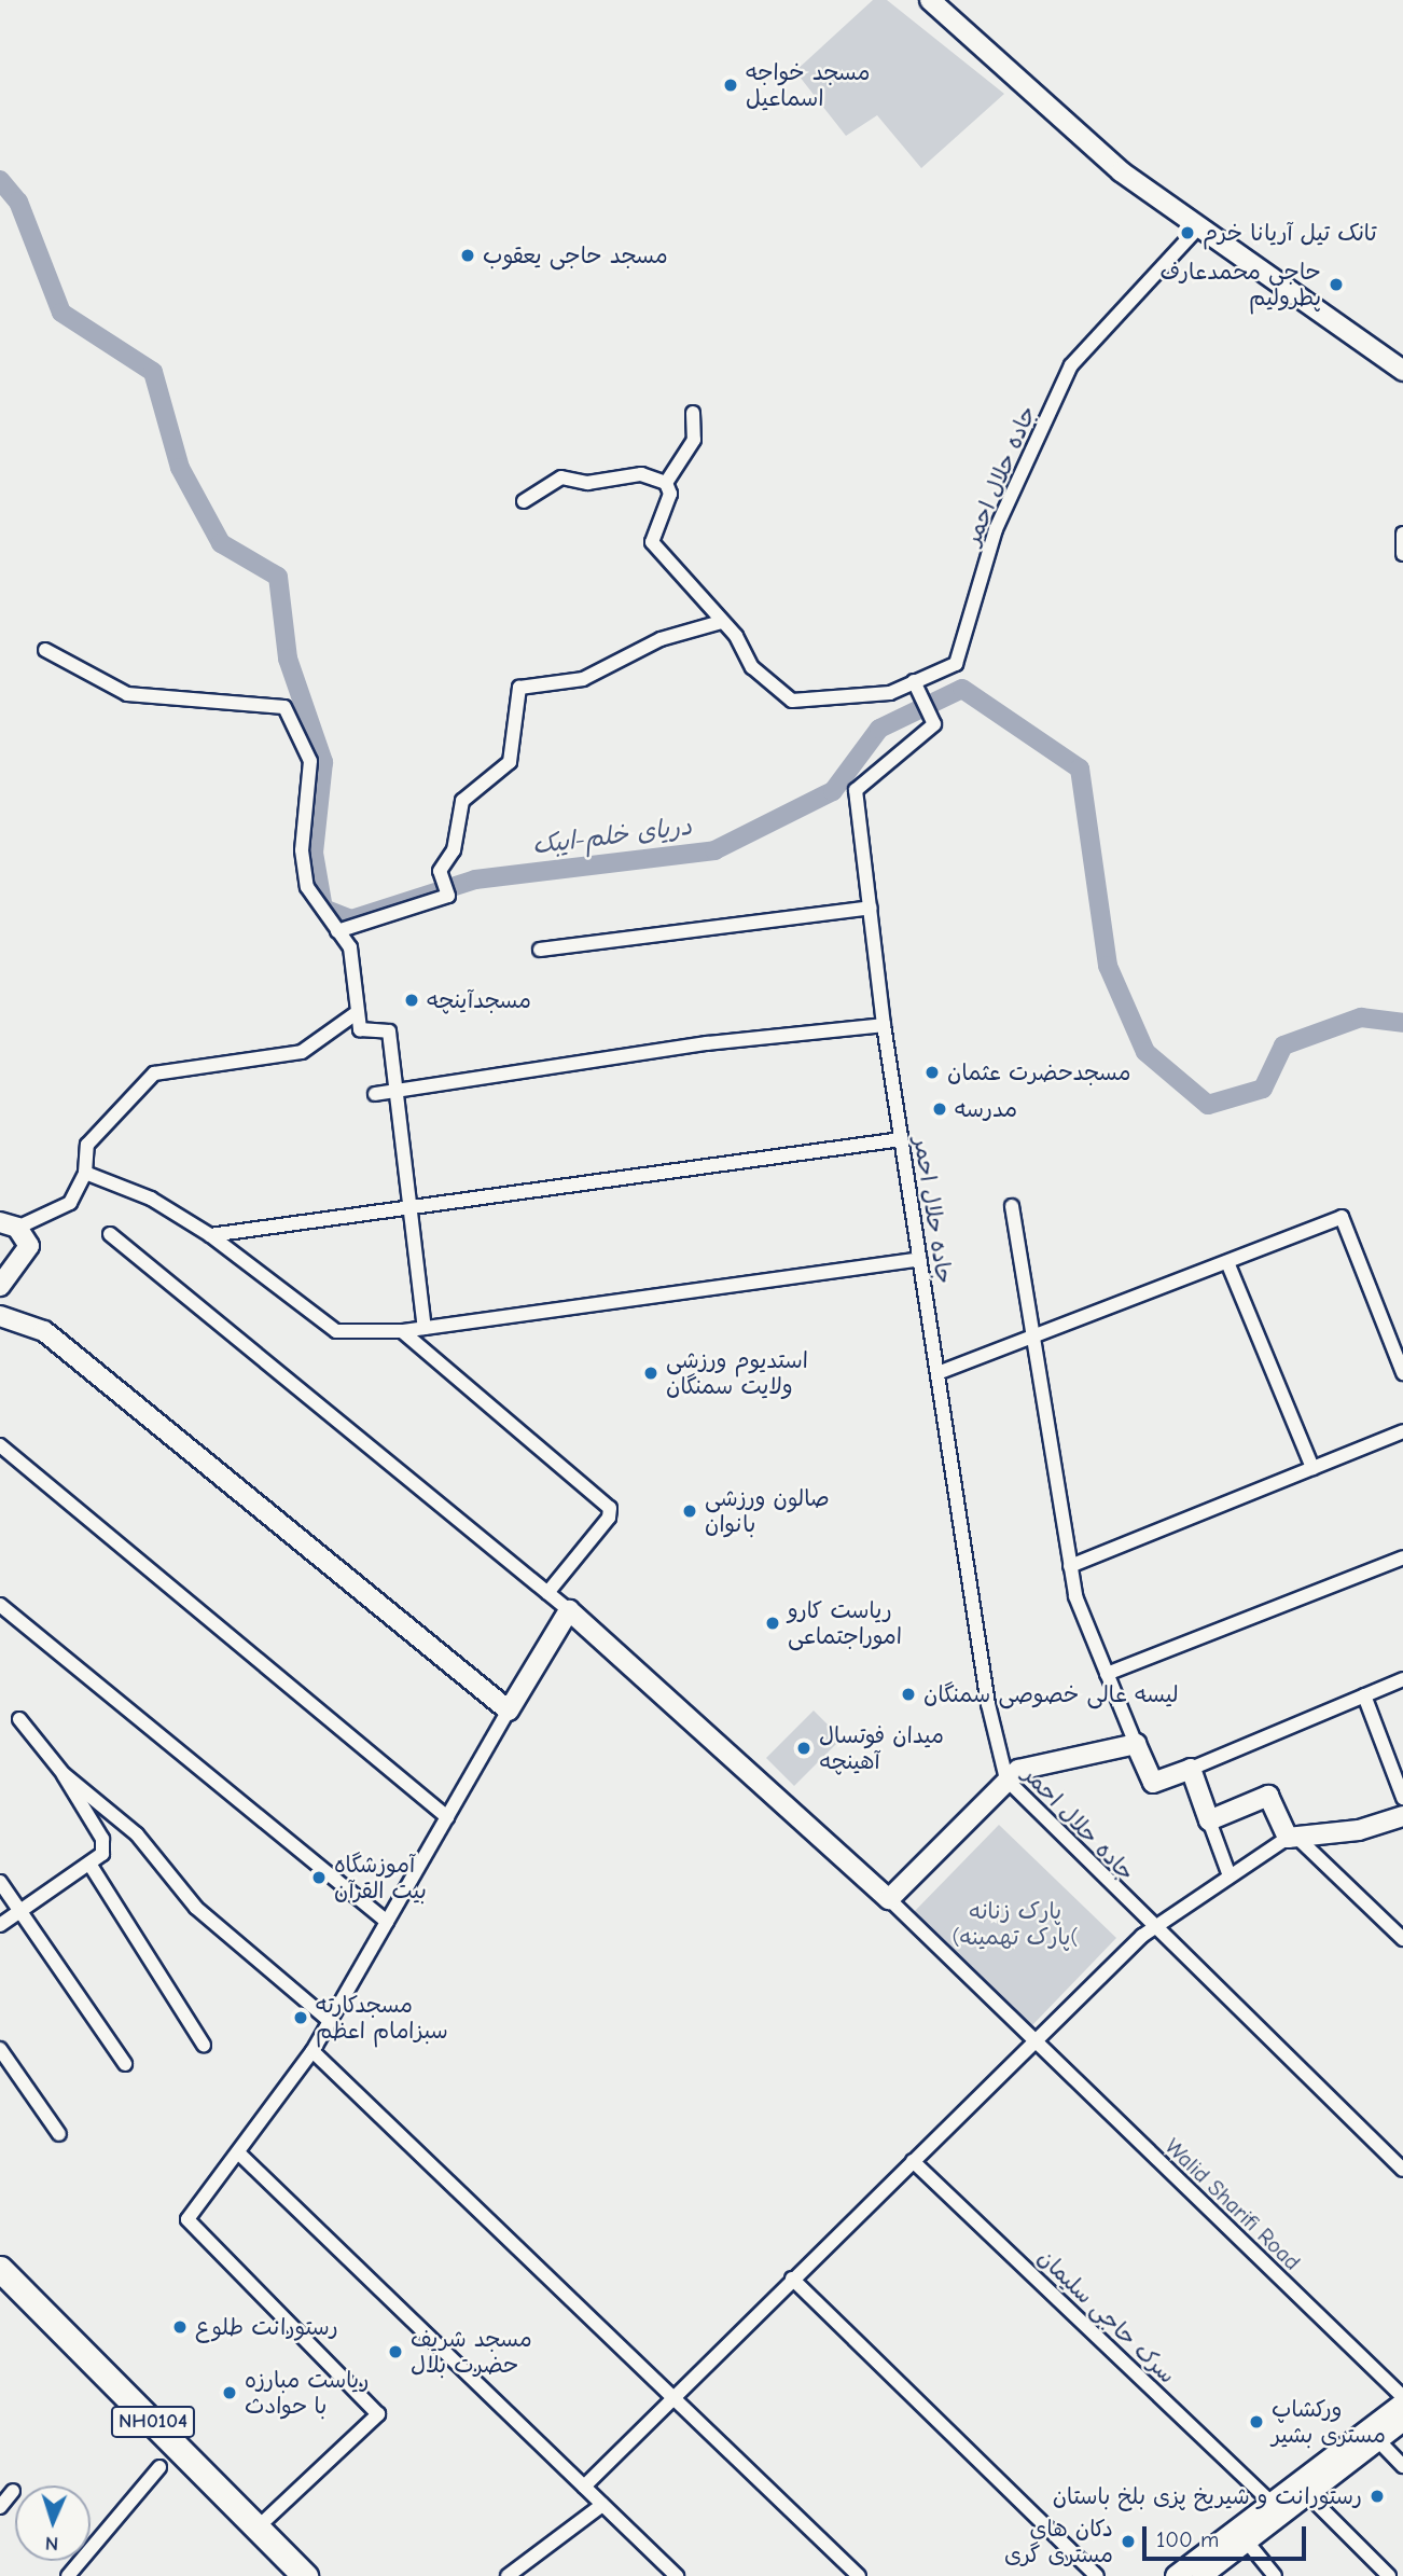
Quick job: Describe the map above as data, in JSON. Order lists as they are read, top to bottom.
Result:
{
  "streets": {
    "highway": ["NH0104"],
    "street": ["جاده حلال احمر", "Walid Sharifi Road", "سرک حاجی سلیمان"]
  },
  "water": ["دریای خلم-ایبک"],
  "parks": ["پارک زنانه (پارک تهمینه("],
  "places": [
    "مسجد خواجه اسماعیل",
    "تانک تیل آریانا خرم",
    "مسجد حاجی یعقوب",
    "حاجی محمدعارف پطرولیم",
    "مسجدآینچه",
    "مسجدحضرت عثمان",
    "مدرسه",
    "استدیوم ورزشی ولایت سمنگان",
    "صالون ورزشی بانوان",
    "ریاست کارو اموراجتماعی",
    "لیسه عالی خصوصی سمنگان",
    "میدان فوتسال آهینچه",
    "آموزشگاه بیت القرآن",
    "مسجدکارته سبزامام اعظم",
    "رستورانت طلوع",
    "مسجد شریف حضرت بلال",
    "ریاست مبارزه با حوادث",
    "ورکشاپ مستری بشیر",
    "رستورانت و شیریخ پزی بلخ باستان",
    "دکان های مستری گری"
  ],
  "scale_bar": "100 m",
  "north": "bottom"
}
